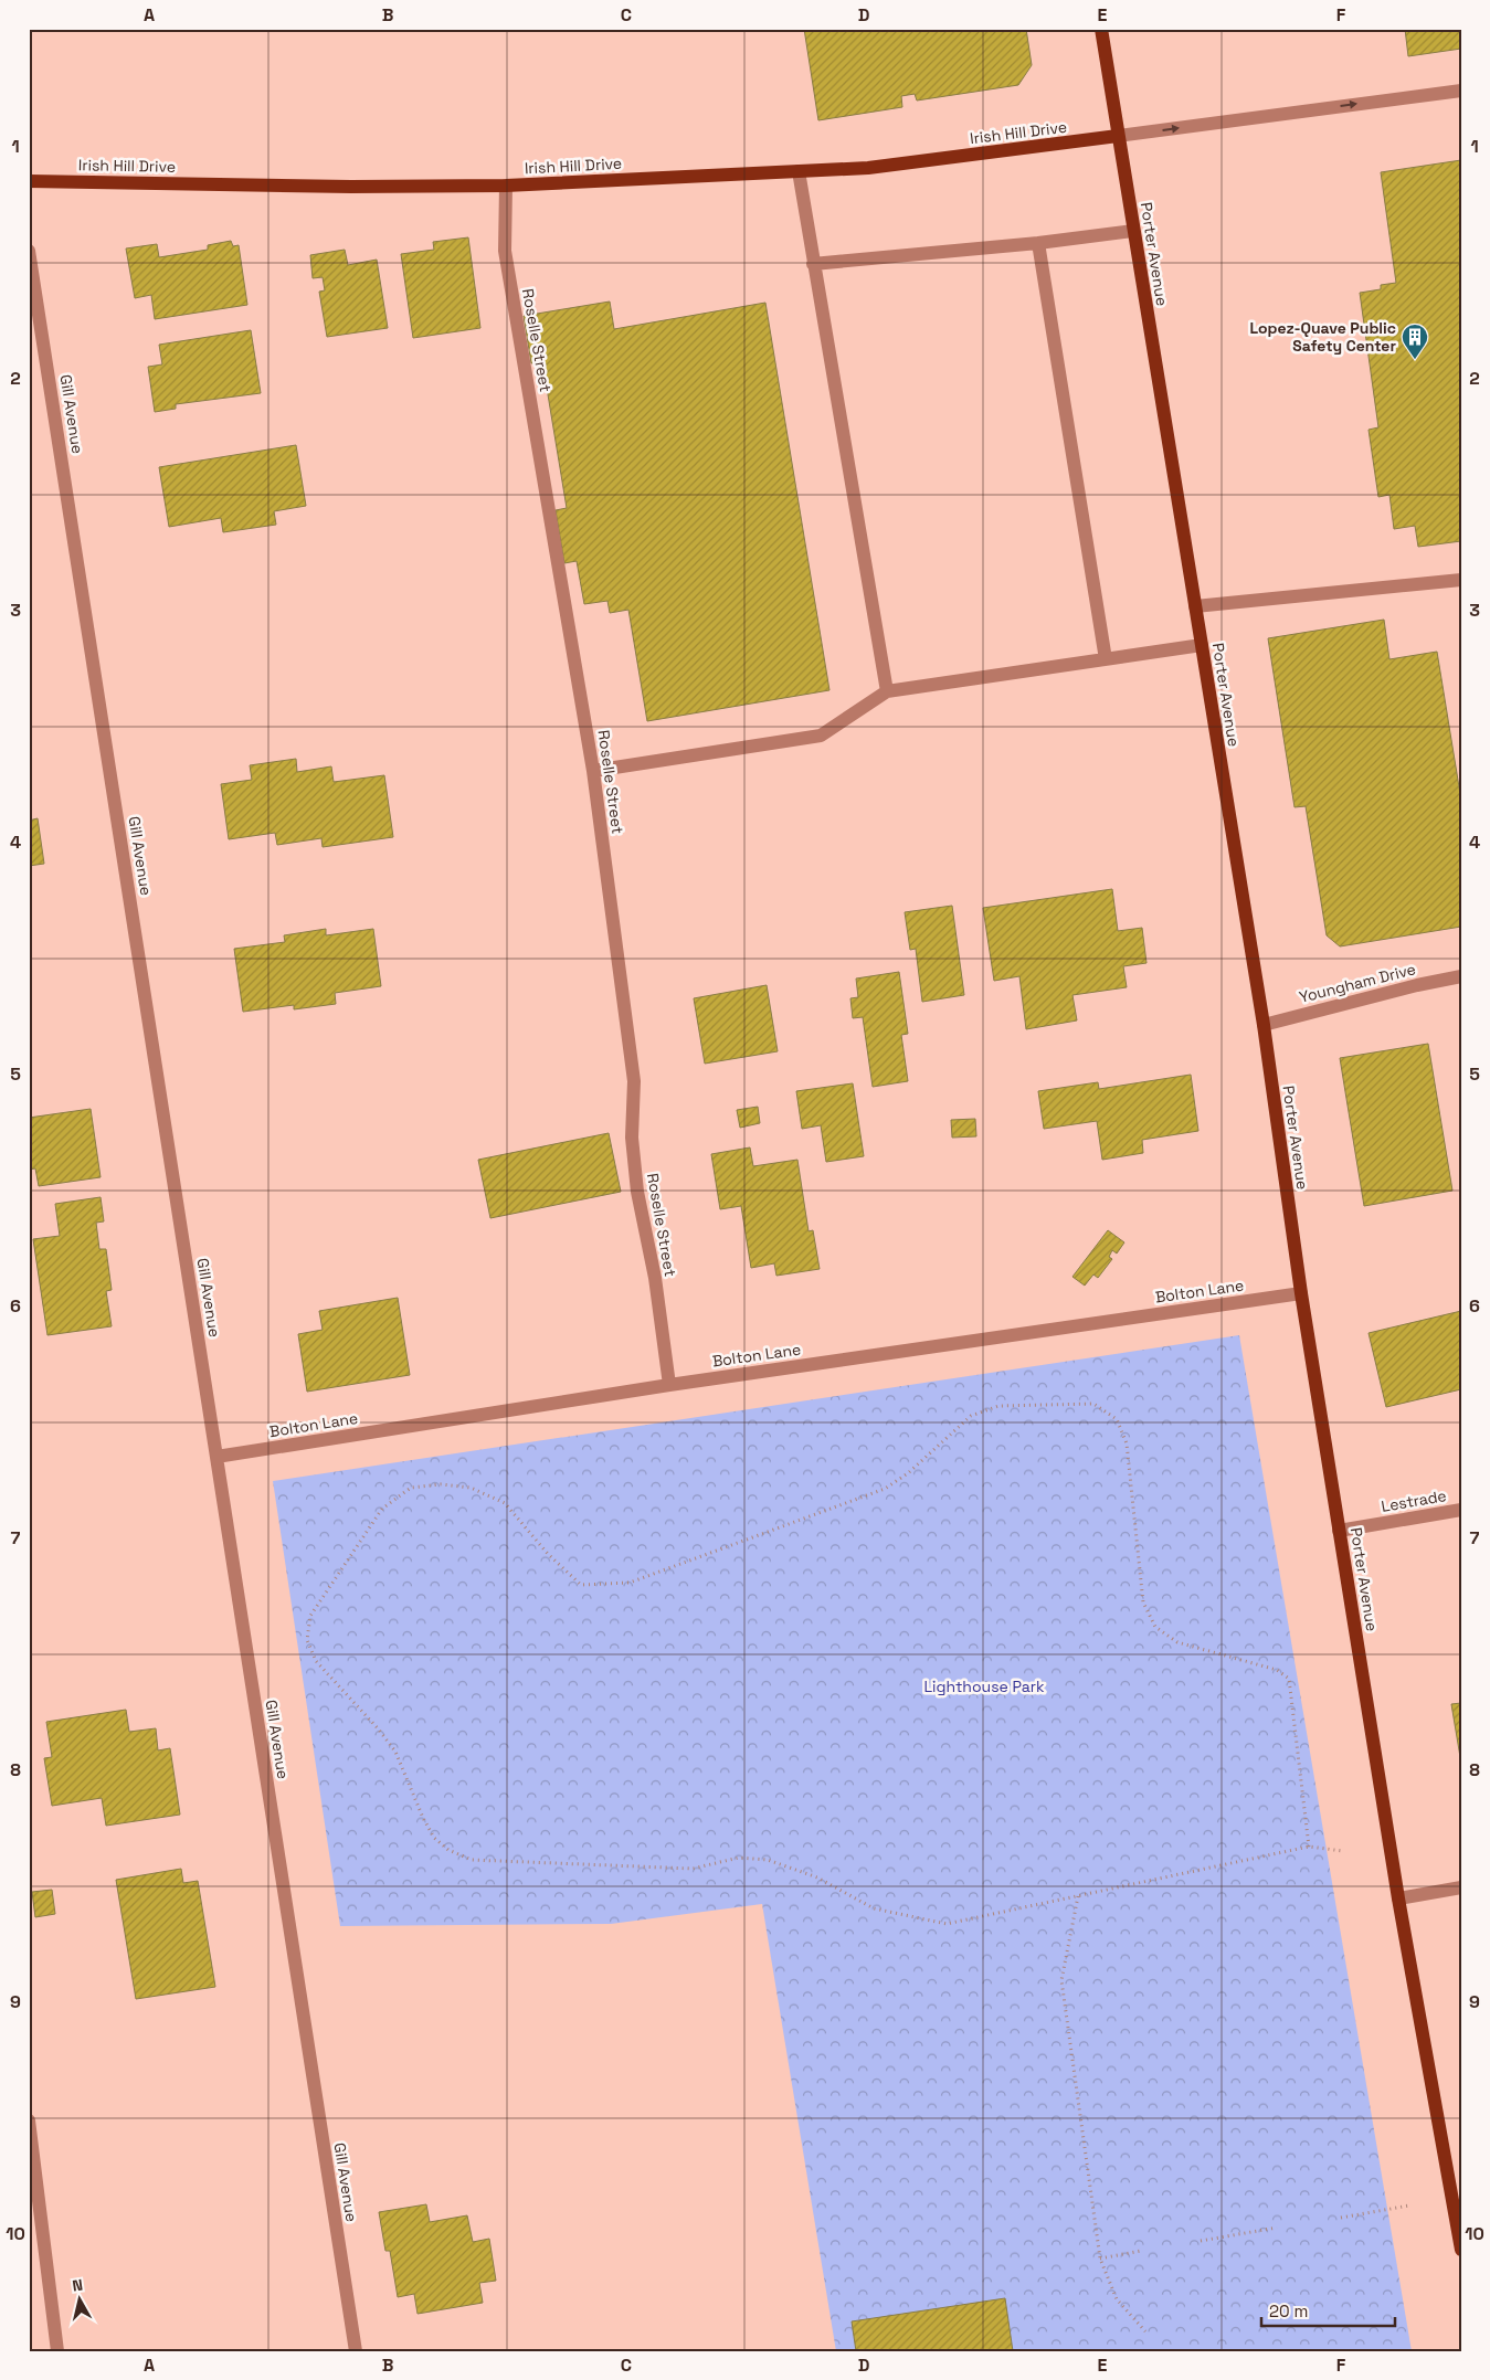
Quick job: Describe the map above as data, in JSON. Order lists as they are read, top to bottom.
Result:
{
  "streets": {
    "main road": ["Irish Hill Drive", "Porter Avenue"],
    "street": [
      "Roselle Street",
      "Gill Avenue",
      "Youngham Drive",
      "Bolton Lane",
      "Lestrade"
    ]
  },
  "crossings": [
    ["Irish Hill Drive", "Porter Avenue"],
    ["Irish Hill Drive", "Roselle Street"],
    ["Porter Avenue", "Youngham Drive"],
    ["Porter Avenue", "Bolton Lane"],
    ["Porter Avenue", "Lestrade"],
    ["Roselle Street", "Bolton Lane"],
    ["Gill Avenue", "Bolton Lane"]
  ],
  "parks": ["Lighthouse Park"],
  "places": {
    "building": ["Lopez-Quave Public Safety Center"]
  },
  "scale_bar": "20 m",
  "north": "top",
  "grid": {
    "columns": [
      "A",
      "B",
      "C",
      "D",
      "E",
      "F"
    ],
    "rows": [
      "1",
      "2",
      "3",
      "4",
      "5",
      "6",
      "7",
      "8",
      "9",
      "10"
    ]
  }
}
